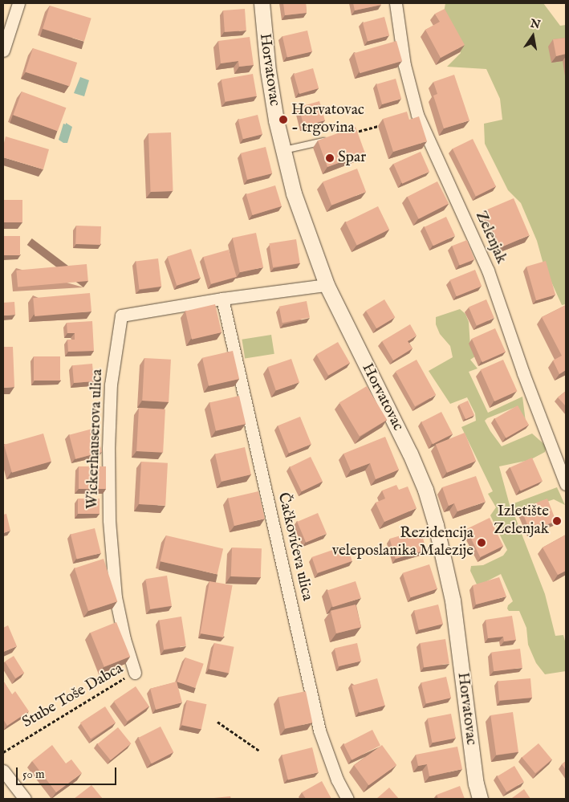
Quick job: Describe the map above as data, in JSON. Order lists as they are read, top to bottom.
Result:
{
  "streets": {
    "street": [
      "Horvatovac",
      "Zelenjak",
      "Wickerhauserova ulica",
      "Čačkovićeva ulica"
    ],
    "path": ["Stube Toše Dabca"]
  },
  "crossings": [
    ["Horvatovac", "Wickerhauserova ulica"],
    ["Wickerhauserova ulica", "Čačkovićeva ulica"],
    ["Wickerhauserova ulica", "Stube Toše Dabca"]
  ],
  "places": [
    "Horvatovac - trgovina",
    "Spar",
    "Izletište Zelenjak",
    "Rezidencija veleposlanika Malezije"
  ],
  "scale_bar": "50 m",
  "north": "top"
}
